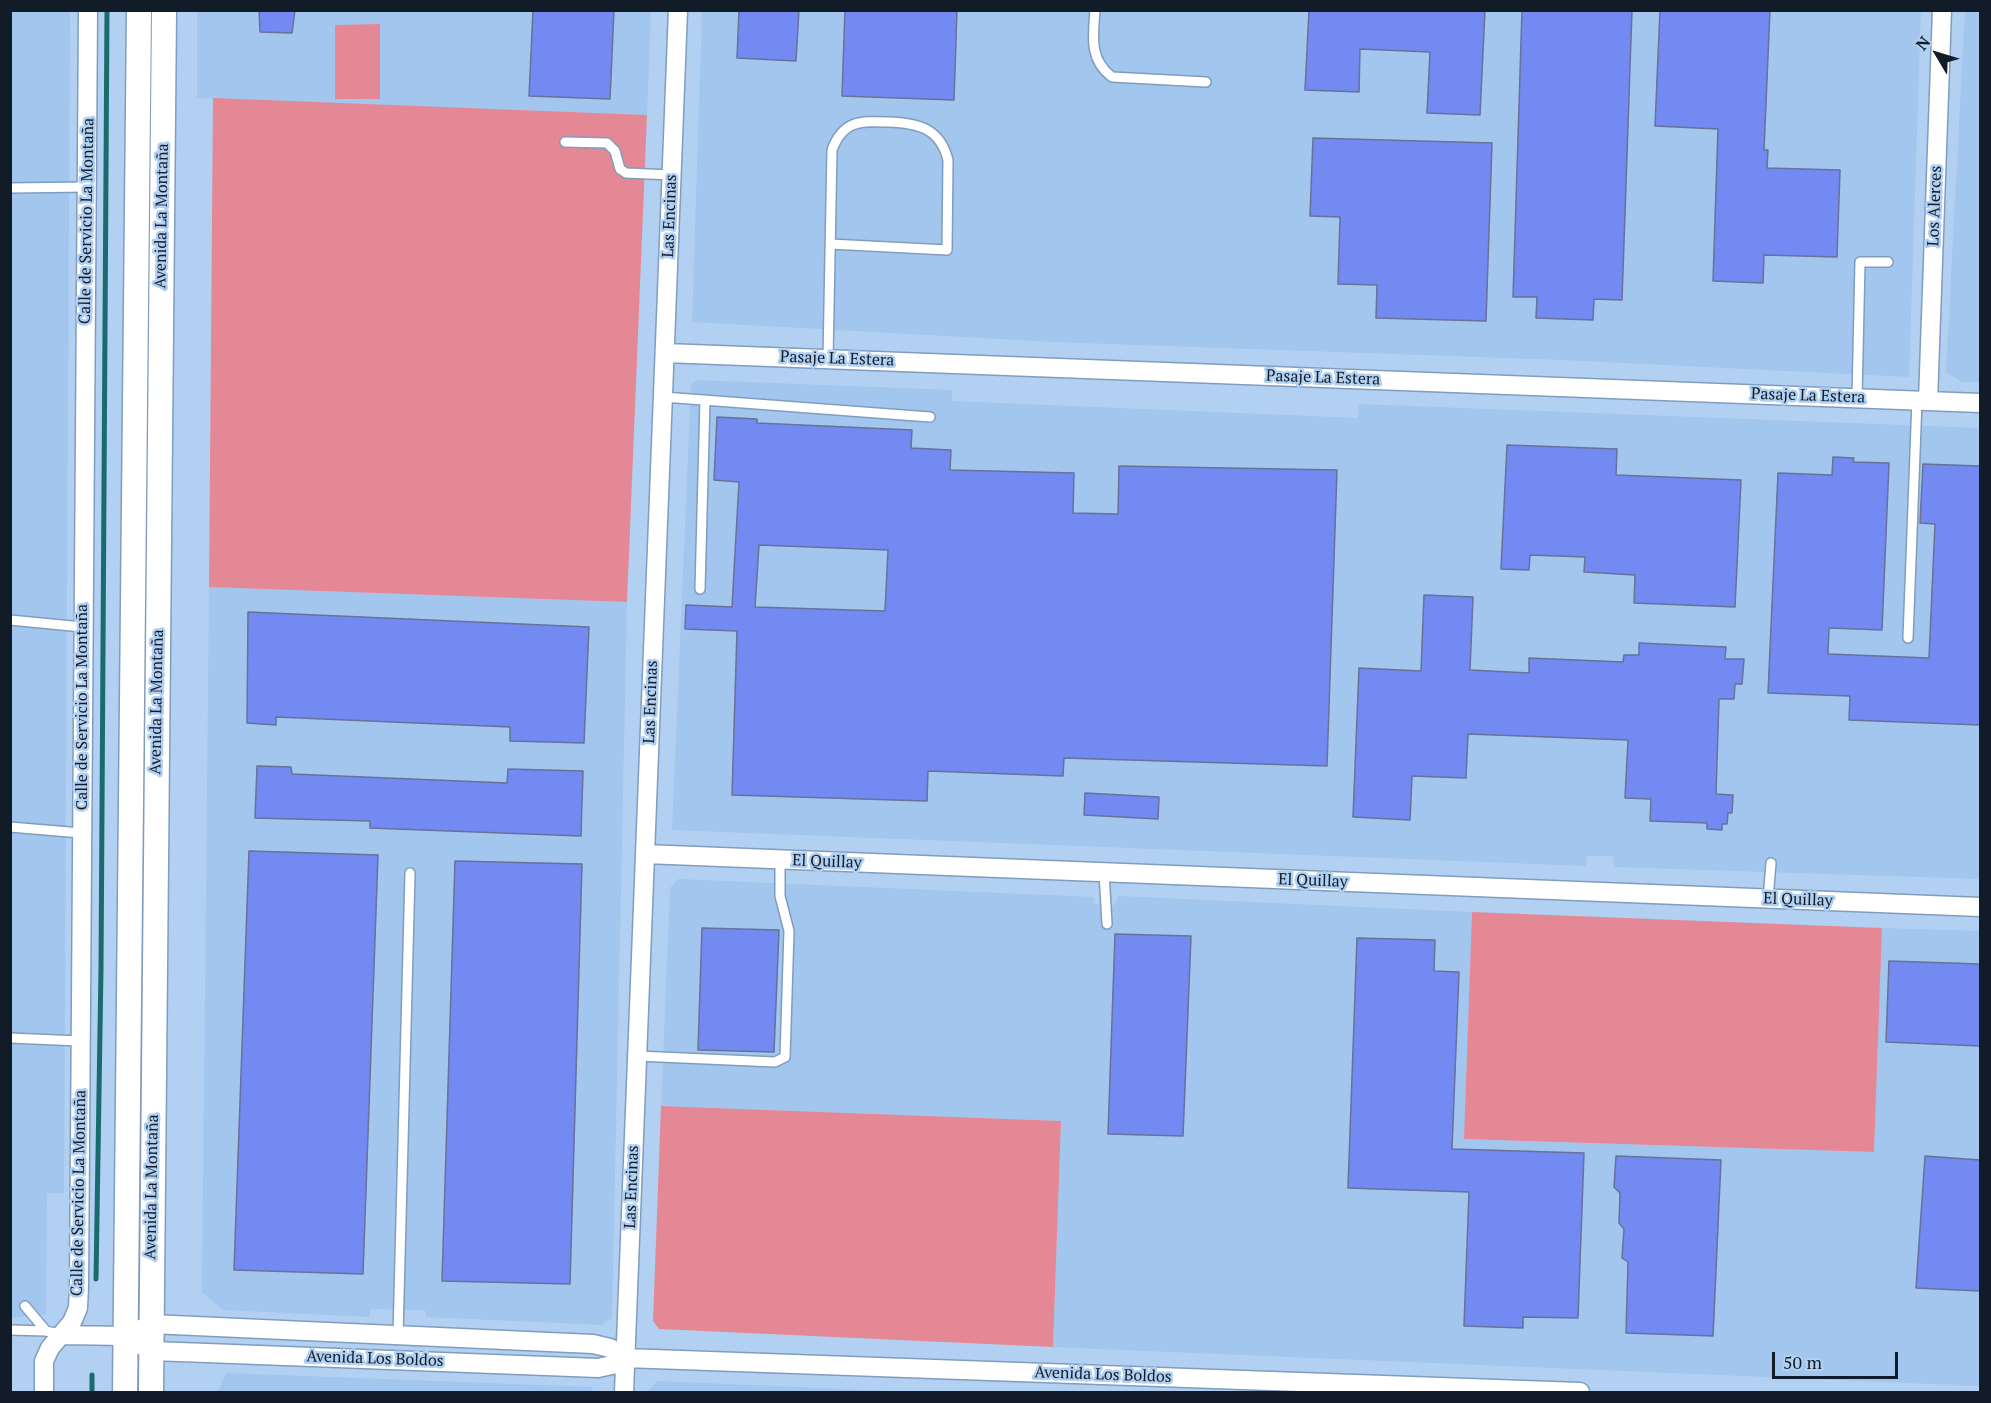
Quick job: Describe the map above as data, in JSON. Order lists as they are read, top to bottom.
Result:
{
  "streets": {
    "main road": ["Avenida La Montaña"],
    "street": [
      "Los Alerces",
      "Las Encinas",
      "Calle de Servicio La Montaña",
      "Pasaje La Estera",
      "El Quillay",
      "Avenida Los Boldos"
    ]
  },
  "crossings": [
    ["Los Alerces", "Pasaje La Estera"],
    ["Avenida La Montaña", "Avenida Los Boldos"],
    ["Las Encinas", "Pasaje La Estera"],
    ["Las Encinas", "El Quillay"],
    ["Las Encinas", "Avenida Los Boldos"],
    ["Calle de Servicio La Montaña", "Avenida Los Boldos"]
  ],
  "scale_bar": "50 m",
  "north": "top left"
}
